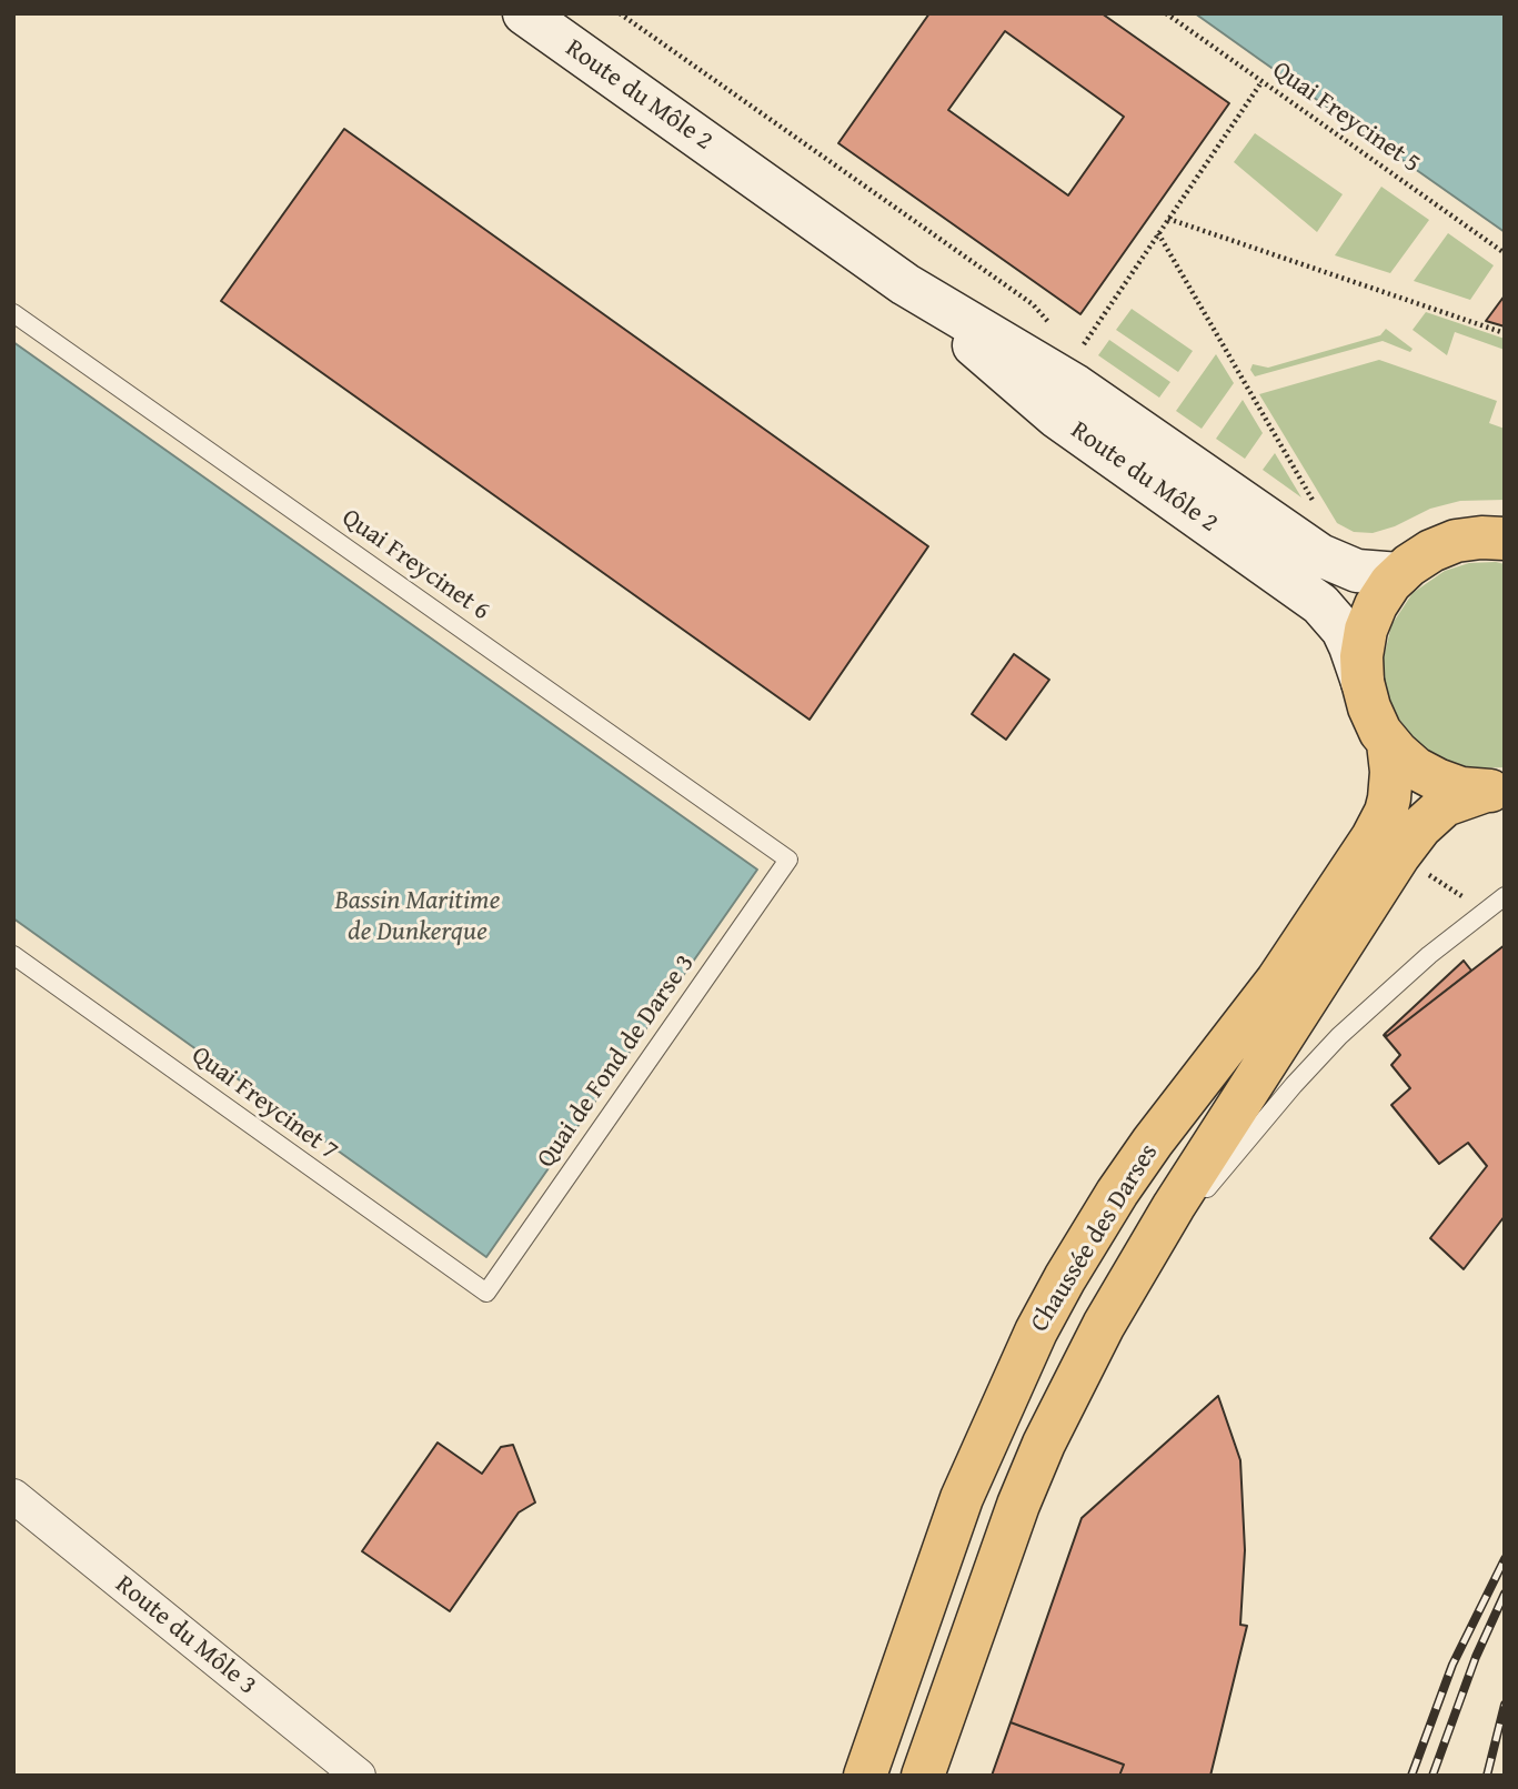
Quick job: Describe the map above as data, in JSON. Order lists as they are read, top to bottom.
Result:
{
  "streets": {
    "main road": ["Route du Môle 2", "Chaussée des Darses"],
    "street": ["Route du Môle 3"],
    "lane": ["Quai Freycinet 6", "Quai de Fond de Darse 3", "Quai Freycinet 7"],
    "path": ["Quai Freycinet 5"]
  },
  "crossings": [
    ["Quai Freycinet 6", "Quai de Fond de Darse 3"],
    ["Quai de Fond de Darse 3", "Quai Freycinet 7"]
  ],
  "water": ["Bassin Maritime de Dunkerque"]
}
